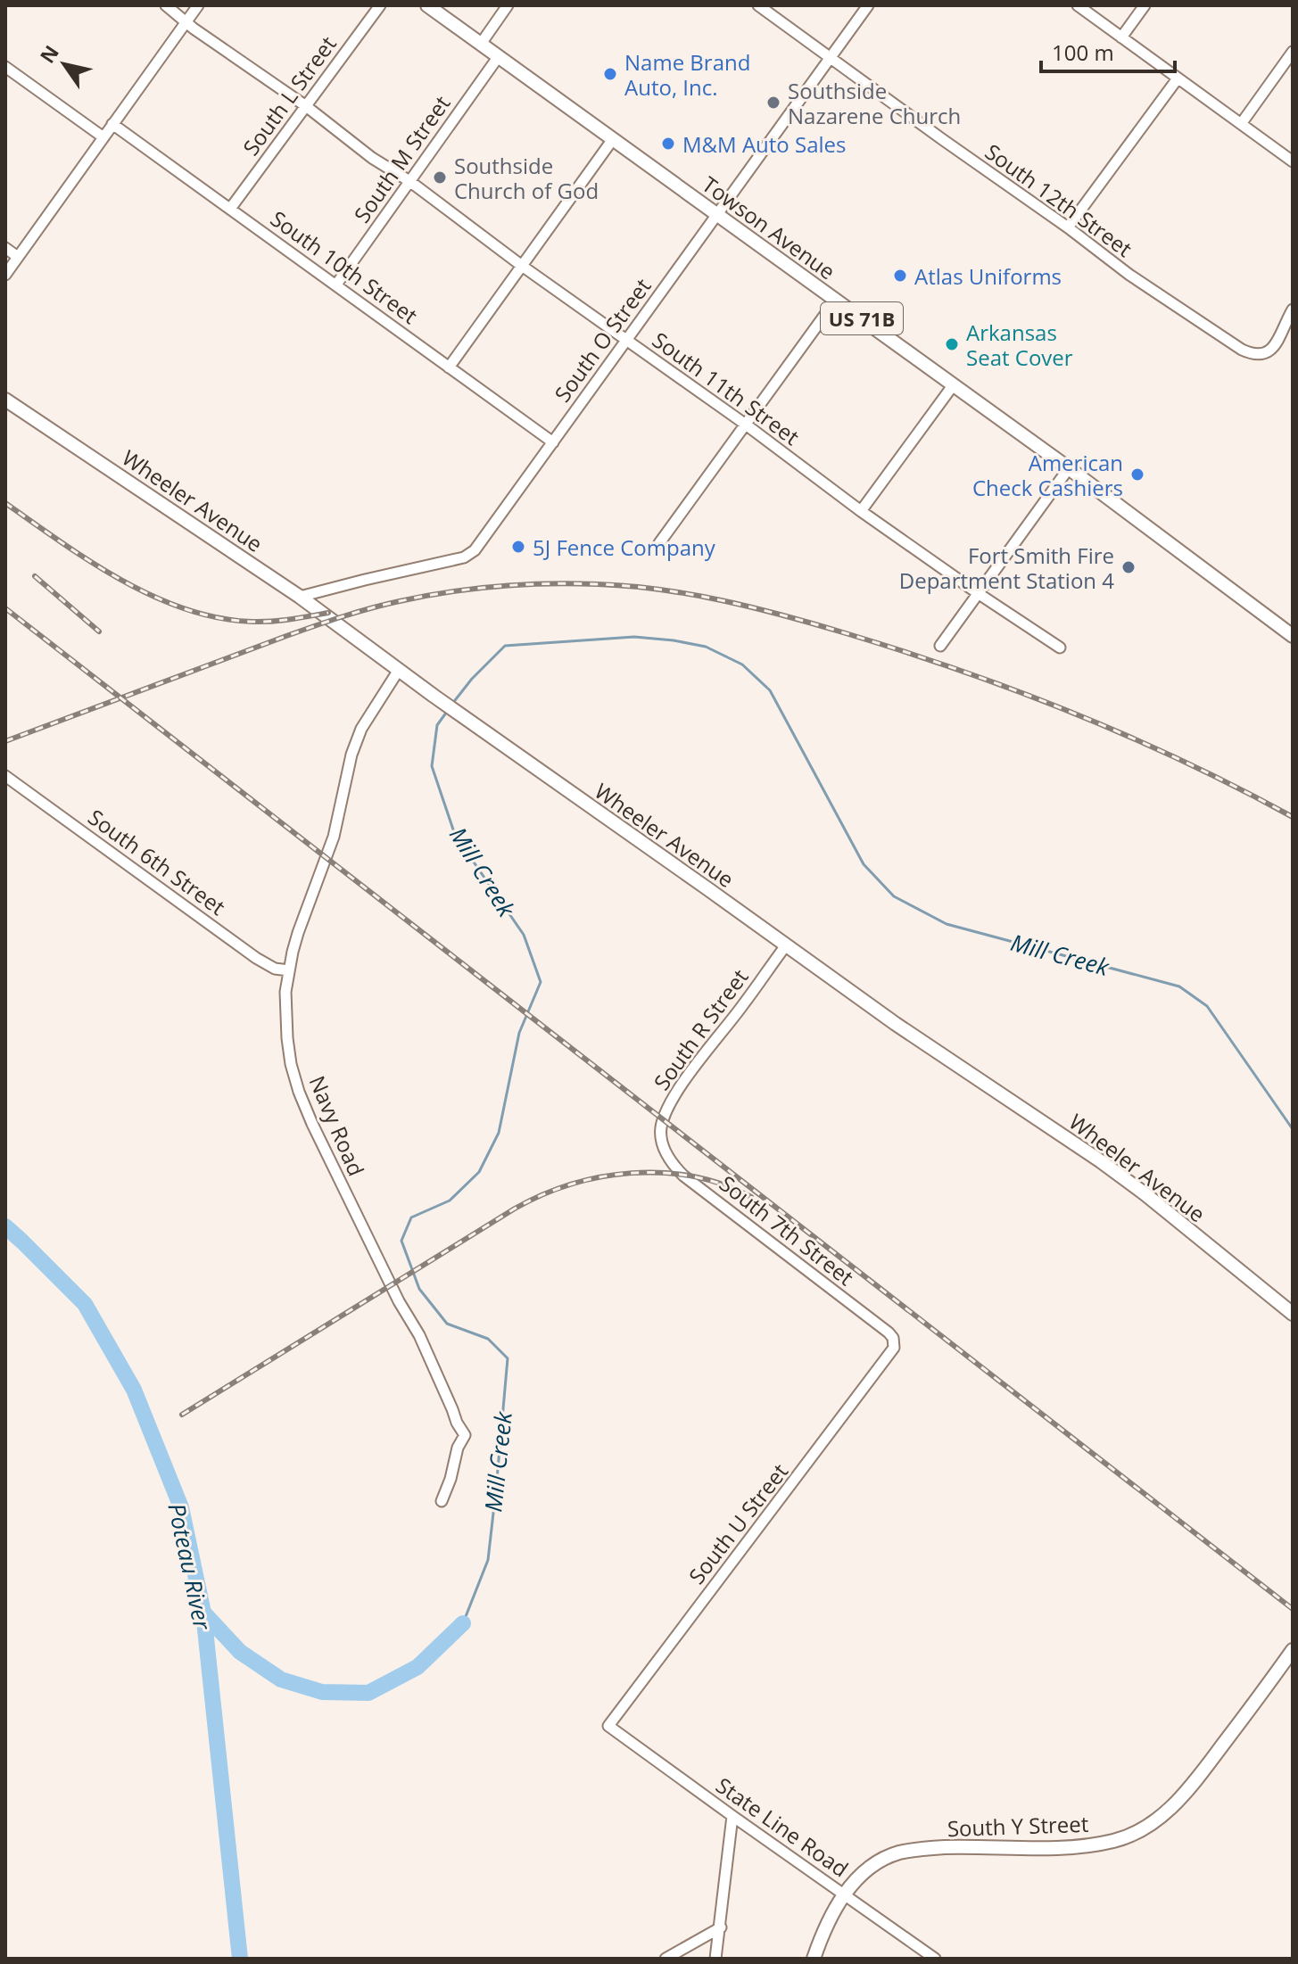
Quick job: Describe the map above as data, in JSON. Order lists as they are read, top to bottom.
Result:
{
  "streets": {
    "main road": [
      "Towson Avenue",
      "US 71B",
      "Wheeler Avenue",
      "South Y Street"
    ],
    "street": [
      "South L Street",
      "South M Street",
      "South 12th Street",
      "South 10th Street",
      "South O Street",
      "South 11th Street",
      "South 6th Street",
      "South R Street",
      "Navy Road",
      "South 7th Street",
      "South U Street",
      "State Line Road"
    ]
  },
  "crossings": [
    ["South L Street", "South 10th Street"],
    ["South L Street", "South 11th Street"],
    ["South M Street", "Towson Avenue"],
    ["South M Street", "South 10th Street"],
    ["South M Street", "South 11th Street"],
    ["South 12th Street", "South O Street"],
    ["Towson Avenue", "South O Street"],
    ["South 10th Street", "South O Street"],
    ["South O Street", "South 11th Street"],
    ["South O Street", "Wheeler Avenue"],
    ["Wheeler Avenue", "South R Street"],
    ["Wheeler Avenue", "Navy Road"],
    ["South 6th Street", "Navy Road"],
    ["South R Street", "South 7th Street"],
    ["South 7th Street", "South U Street"],
    ["South U Street", "State Line Road"],
    ["South Y Street", "State Line Road"]
  ],
  "water": ["Mill Creek", "Poteau River"],
  "places": [
    "Name Brand Auto, Inc.",
    "Southside Nazarene Church",
    "M&M Auto Sales",
    "Southside Church of God",
    "Atlas Uniforms",
    "Arkansas Seat Cover",
    "American Check Cashiers",
    "5J Fence Company",
    "Fort Smith Fire Department Station 4"
  ],
  "scale_bar": "100 m",
  "north": "top left"
}
